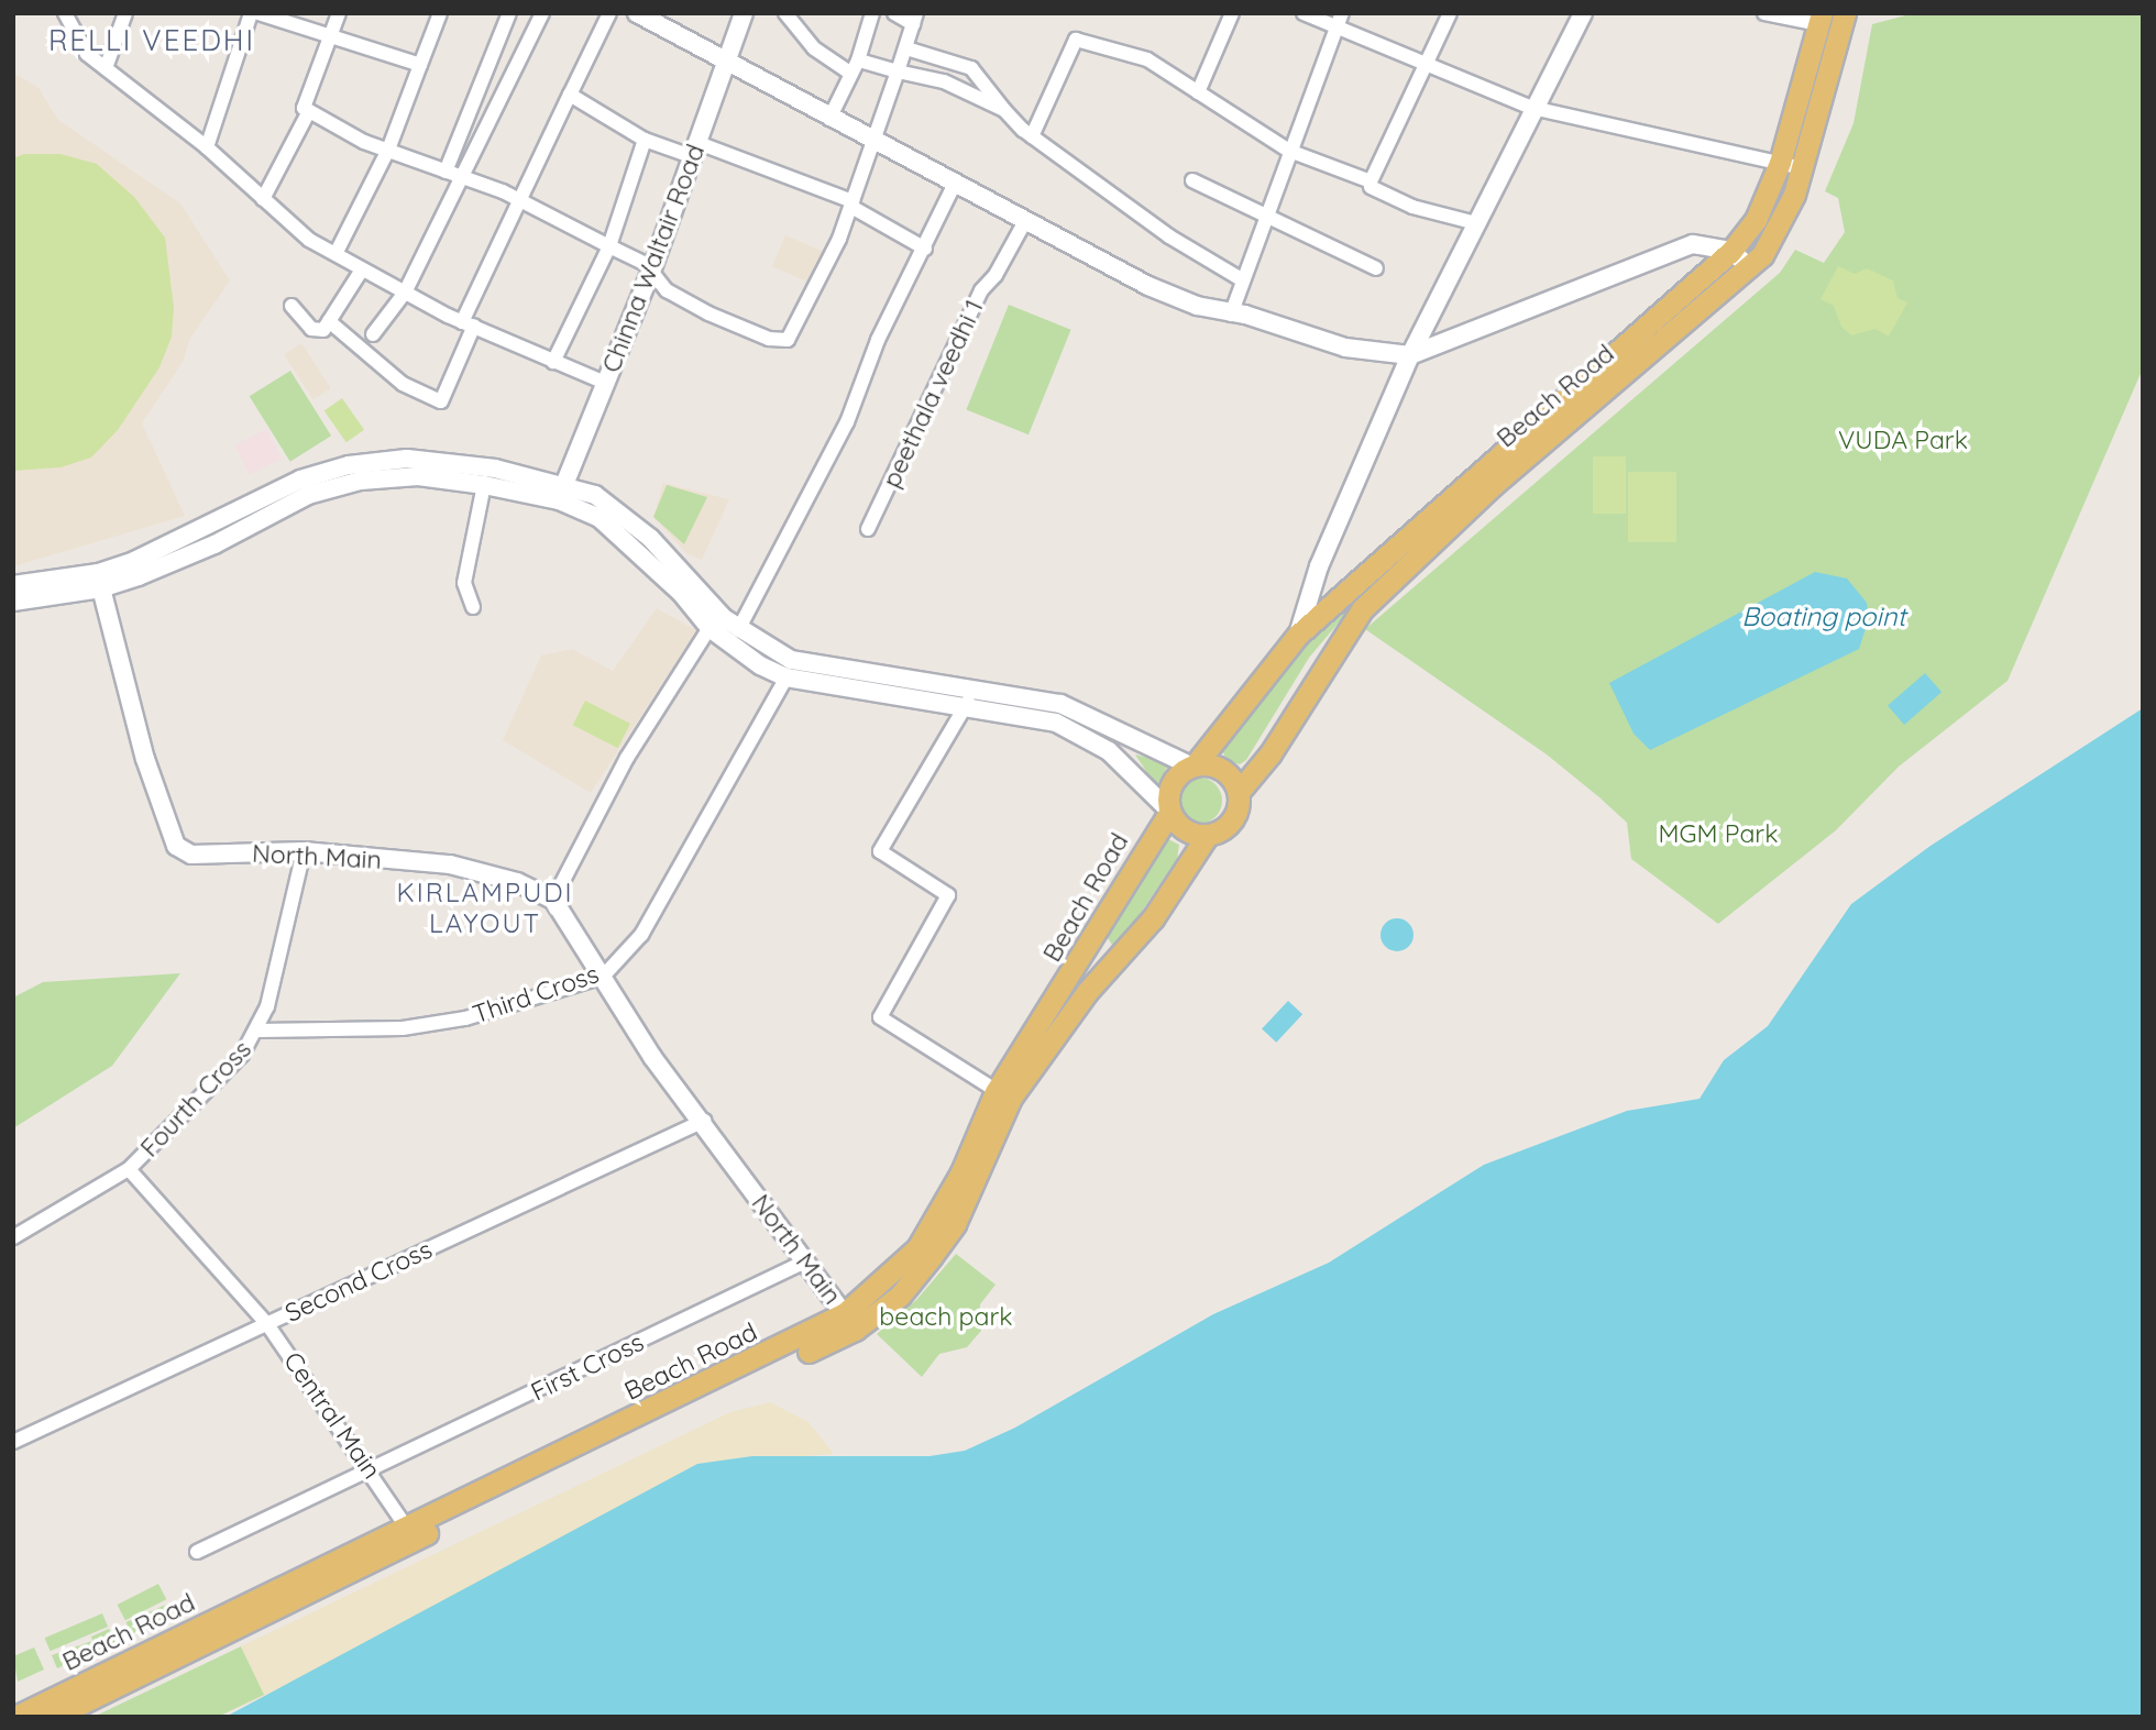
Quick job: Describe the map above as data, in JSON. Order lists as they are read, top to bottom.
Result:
{
  "streets": {
    "main road": ["Beach Road"],
    "street": [
      "Chinna Waltair Road",
      "peethala veedhi 1",
      "North Main",
      "Third Cross",
      "Fourth Cross",
      "Second Cross",
      "First Cross",
      "Central Main"
    ]
  },
  "crossings": [
    ["Beach Road", "North Main"],
    ["Beach Road", "Central Main"],
    ["North Main", "Third Cross"],
    ["North Main", "Fourth Cross"],
    ["North Main", "Second Cross"],
    ["North Main", "First Cross"],
    ["Third Cross", "Fourth Cross"],
    ["Fourth Cross", "Central Main"],
    ["Second Cross", "Central Main"],
    ["First Cross", "Central Main"]
  ],
  "districts": ["RELLI VEEDHI", "KIRLAMPUDI LAYOUT"],
  "water": ["Boating point"],
  "parks": ["VUDA Park", "MGM Park", "beach park"]
}
